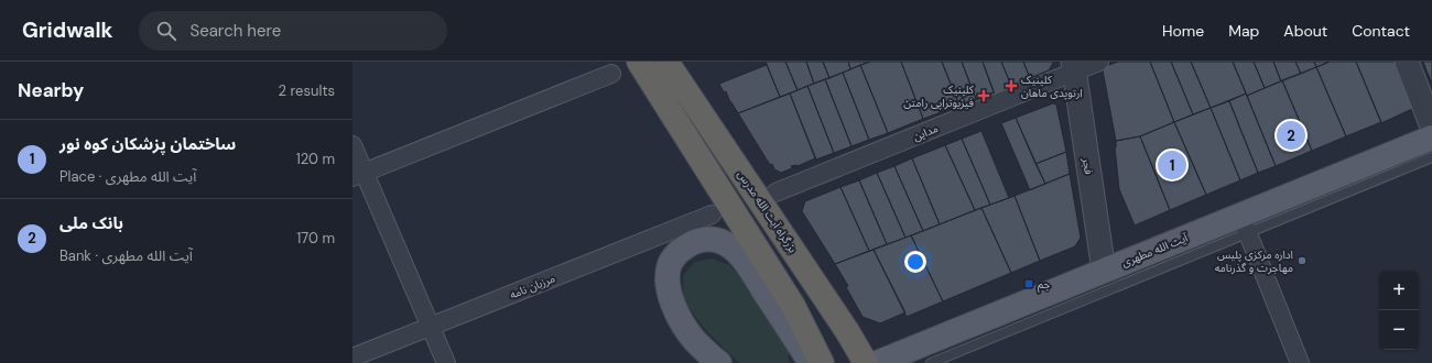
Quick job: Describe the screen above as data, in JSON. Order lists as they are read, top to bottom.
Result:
{
  "streets": {
    "highway": ["بزرگراه آیت الله مدرس"],
    "main road": ["آیت الله مطهری"],
    "street": ["مداین", "فجر", "مرزبان نامه"]
  },
  "crossings": [
    ["مداین", "فجر"],
    ["فجر", "آیت الله مطهری"]
  ],
  "places": {
    "health": ["کلینیک ارتوپدی ماهان", "کلینیک فیزیوتراپی رامتن"],
    "other": ["اداره مرکزی پلیس مهاجرت و گذرنامه"],
    "transit": ["جم"]
  },
  "page": {
    "header": "Gridwalk",
    "search": "Search here",
    "nav": [
      "Home",
      "Map",
      "About",
      "Contact"
    ],
    "heading": ["Nearby", "2 results"],
    "list": [
      {
        "mark": "1",
        "name": "ساختمان پزشکان کوه نور",
        "note": "Place · آیت الله مطهری",
        "value": "120 m"
      },
      {
        "mark": "2",
        "name": "بانک ملی",
        "note": "Bank · آیت الله مطهری",
        "value": "170 m"
      }
    ],
    "pins": ["2", "1"],
    "map_buttons": ["+", "−"]
  }
}
